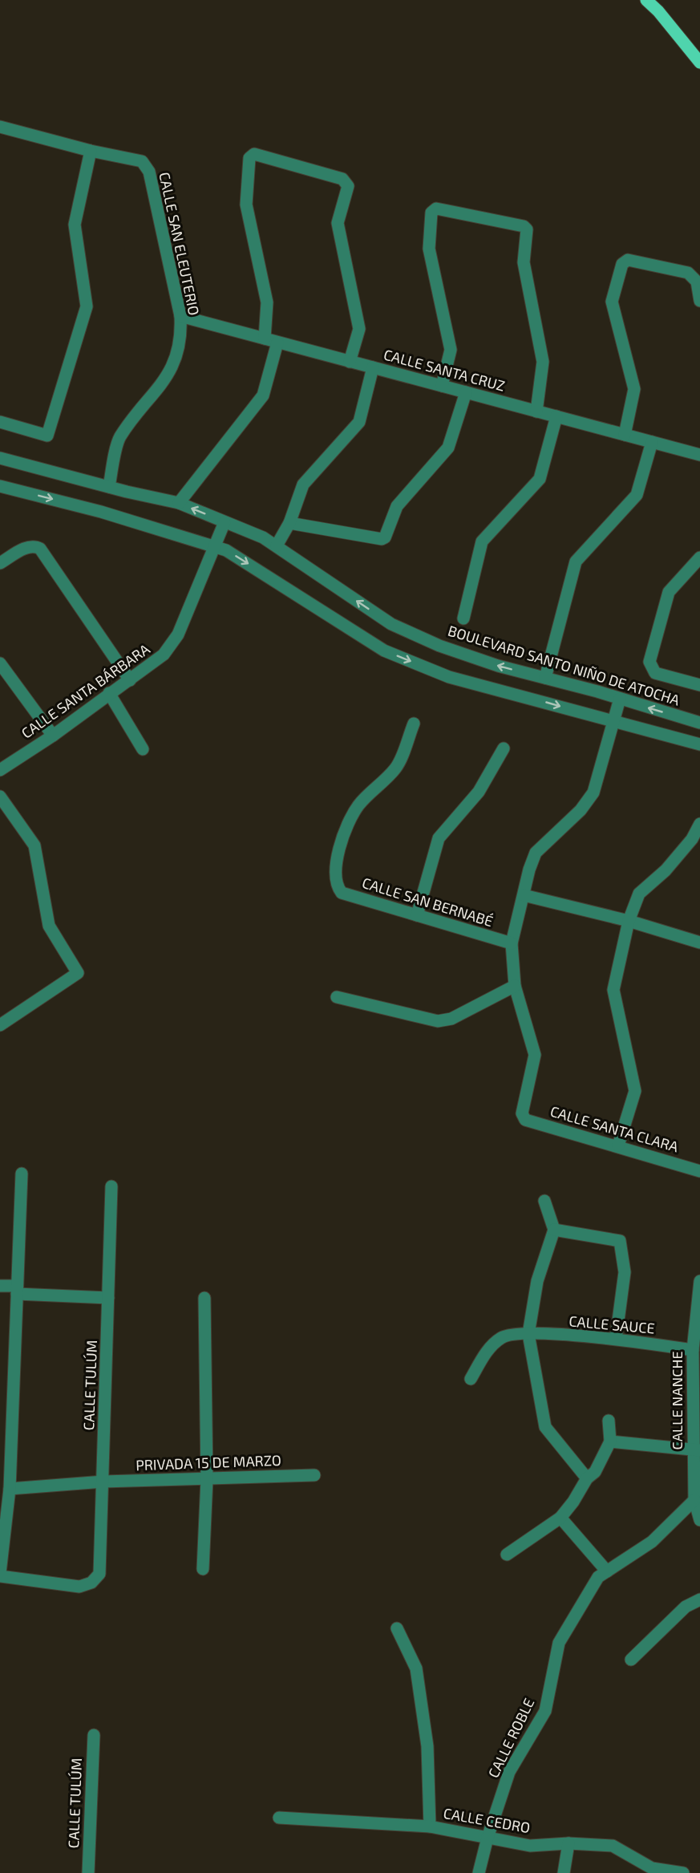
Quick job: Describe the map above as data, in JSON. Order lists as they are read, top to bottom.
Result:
{
  "streets": {
    "street": [
      "CALLE SAN ELEUTERIO",
      "CALLE SANTA CRUZ",
      "BOULEVARD SANTO NIÑO DE ATOCHA",
      "CALLE SANTA BÁRBARA",
      "CALLE SAN BERNABÉ",
      "CALLE SANTA CLARA",
      "CALLE SAUCE",
      "CALLE TULÚM",
      "CALLE NANCHE",
      "PRIVADA 15 DE MARZO",
      "CALLE ROBLE",
      "CALLE CEDRO"
    ]
  },
  "crossings": [
    ["CALLE SAN ELEUTERIO", "CALLE SANTA CRUZ"],
    ["CALLE SAN ELEUTERIO", "BOULEVARD SANTO NIÑO DE ATOCHA"],
    ["BOULEVARD SANTO NIÑO DE ATOCHA", "CALLE SANTA BÁRBARA"],
    ["CALLE SAUCE", "CALLE NANCHE"],
    ["CALLE TULÚM", "PRIVADA 15 DE MARZO"],
    ["CALLE NANCHE", "CALLE ROBLE"],
    ["CALLE ROBLE", "CALLE CEDRO"]
  ]
}
